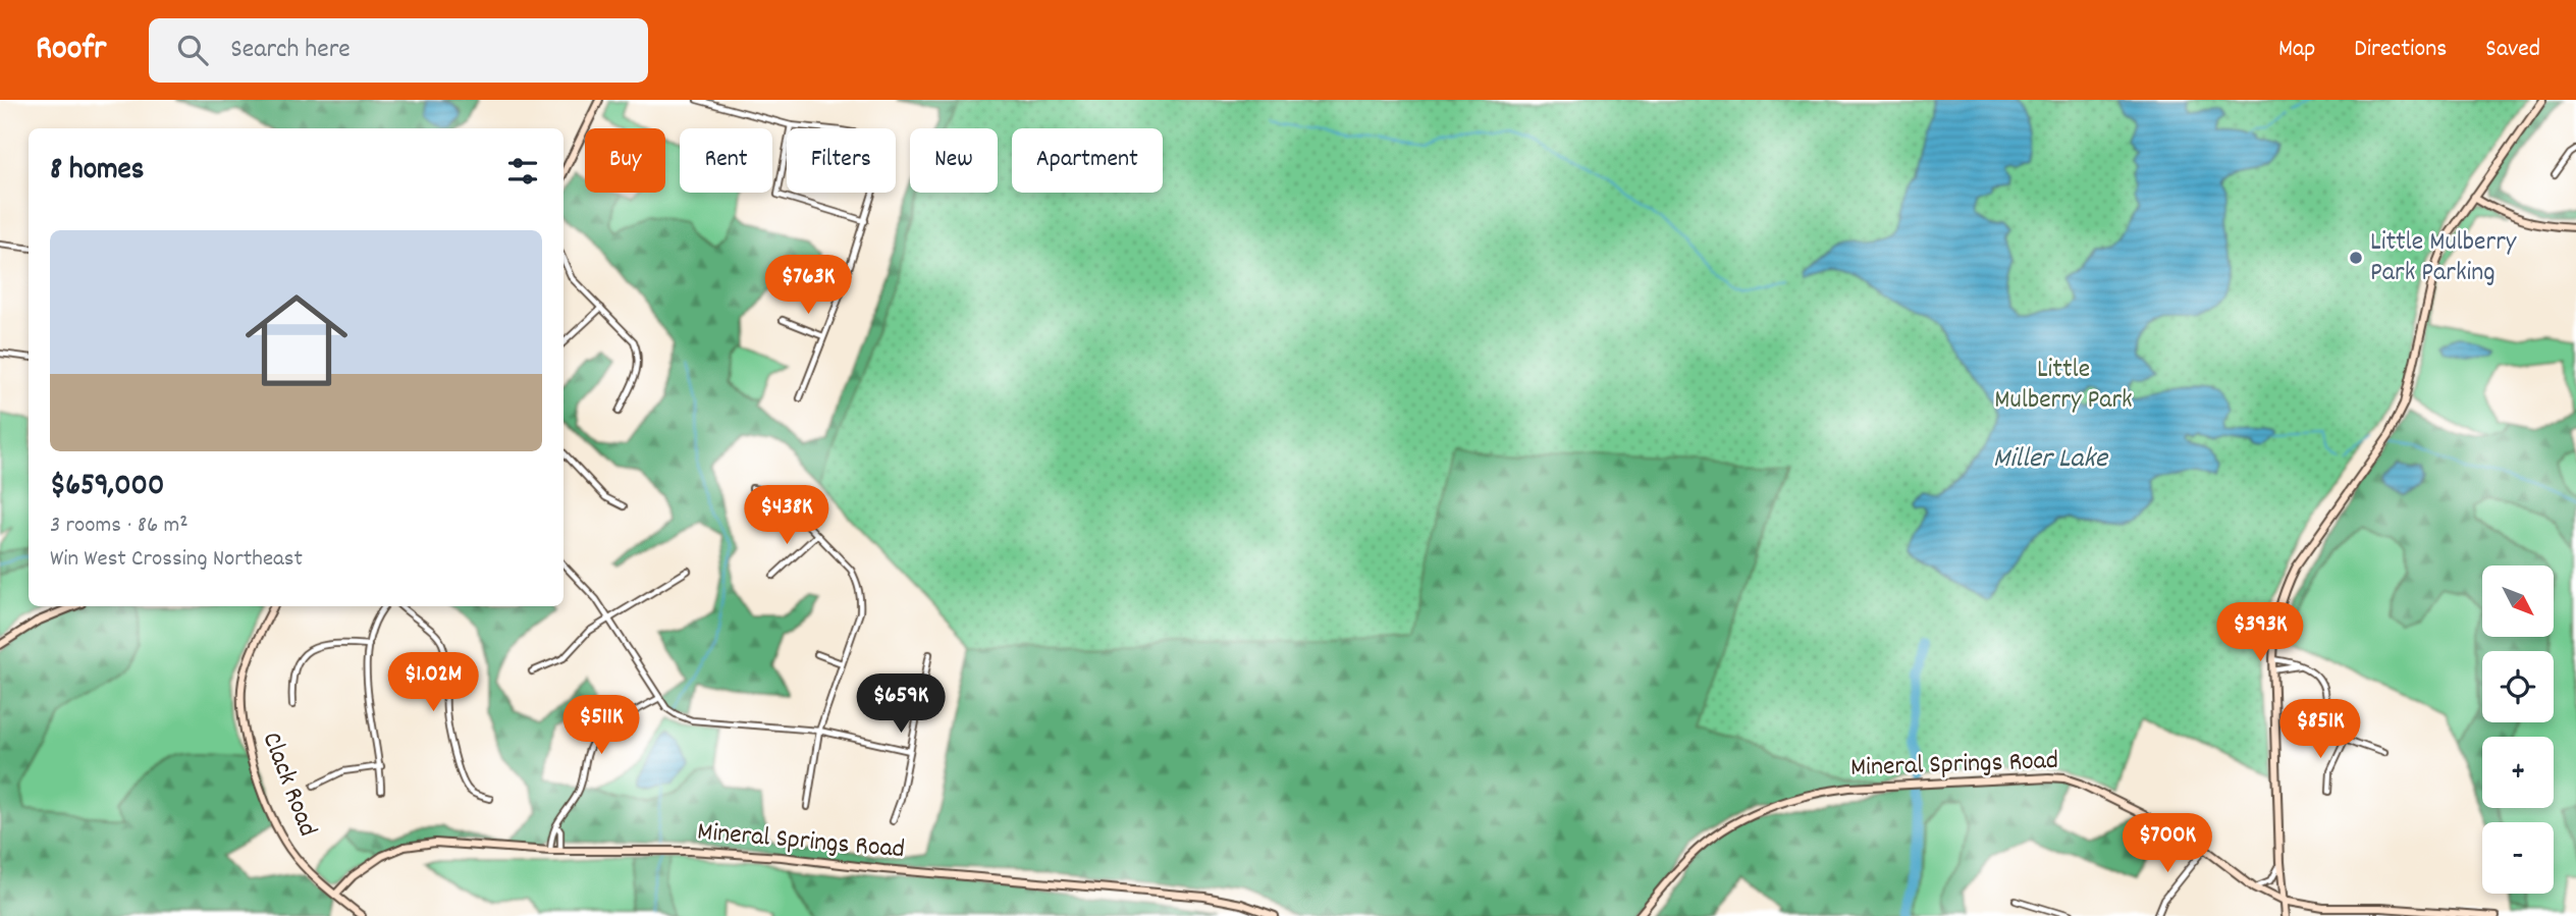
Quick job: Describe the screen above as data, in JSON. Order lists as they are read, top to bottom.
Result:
{
  "streets": {
    "street": ["Mineral Springs Road", "Clack Road"]
  },
  "crossings": [
    ["Mineral Springs Road", "Clack Road"]
  ],
  "water": ["Miller Lake"],
  "parks": ["Little Mulberry Park"],
  "places": ["Little Mulberry Park Parking"],
  "north": "bottom right",
  "page": {
    "header": "Roofr",
    "search": "Search here",
    "nav": ["Map", "Directions", "Saved"],
    "chip": [
      "Buy",
      "Rent",
      "Filters",
      "New",
      "Apartment"
    ],
    "heading": "8 homes",
    "list": [
      {
        "name": "$659,000",
        "note": "3 rooms · 86 m² · Win West Crossing Northeast"
      }
    ],
    "price": [
      "$763K",
      "$438K",
      "$393K",
      "$1.02M",
      "$659K",
      "$511K",
      "$851K",
      "$700K"
    ],
    "map_buttons": ["+", "−"]
  }
}
